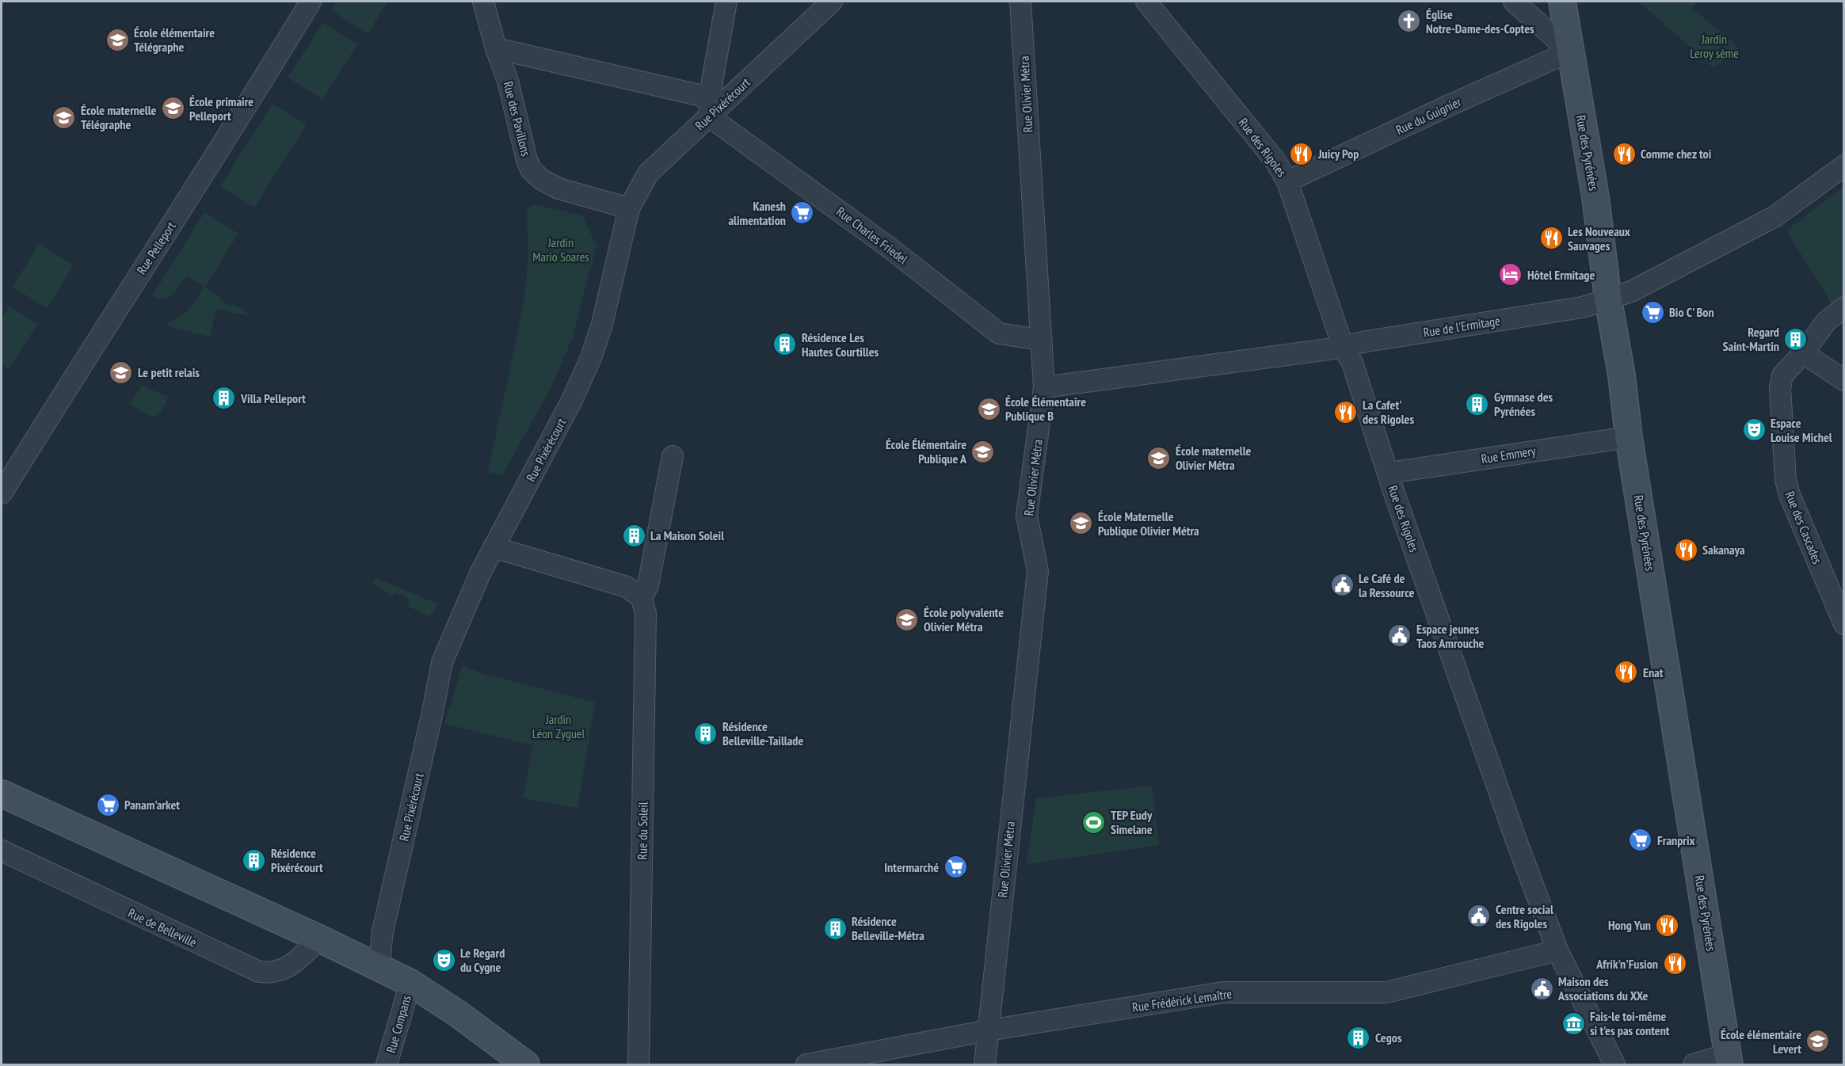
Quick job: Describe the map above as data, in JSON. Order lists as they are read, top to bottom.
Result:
{
  "streets": {
    "main road": ["Rue des Pyrénées"],
    "street": [
      "Rue Olivier Métra",
      "Rue Pixérécourt",
      "Rue du Guignier",
      "Rue des Pavillons",
      "Rue des Rigoles",
      "Rue Charles Friedel",
      "Rue Pelleport",
      "Rue de l'Ermitage",
      "Rue Emmery",
      "Rue des Cascades",
      "Rue du Soleil",
      "Rue de Belleville",
      "Rue Frédérick Lemaître",
      "Rue Compans"
    ]
  },
  "crossings": [
    ["Rue Olivier Métra", "Rue Charles Friedel"],
    ["Rue Olivier Métra", "Rue de l'Ermitage"],
    ["Rue Olivier Métra", "Rue Frédérick Lemaître"],
    ["Rue Pixérécourt", "Rue des Pavillons"],
    ["Rue Pixérécourt", "Rue Charles Friedel"],
    ["Rue du Guignier", "Rue des Rigoles"],
    ["Rue du Guignier", "Rue des Pyrénées"],
    ["Rue des Rigoles", "Rue de l'Ermitage"],
    ["Rue des Rigoles", "Rue Emmery"],
    ["Rue des Rigoles", "Rue Frédérick Lemaître"],
    ["Rue des Pyrénées", "Rue de l'Ermitage"],
    ["Rue des Pyrénées", "Rue Emmery"]
  ],
  "parks": ["Jardin Leroy sème", "Jardin Mario Soares", "Jardin Léon Zyguel"],
  "places": {
    "church": ["Église Notre-Dame-des-Coptes"],
    "school or university": [
      "École élémentaire Télégraphe",
      "École primaire Pelleport",
      "École maternelle Télégraphe",
      "Le petit relais",
      "École Élémentaire Publique B",
      "École Élémentaire Publique A",
      "École maternelle Olivier Métra",
      "École Maternelle Publique Olivier Métra",
      "École polyvalente Olivier Métra",
      "École élémentaire Levert"
    ],
    "restaurant": [
      "Juicy Pop",
      "Comme chez toi",
      "Les Nouveaux Sauvages",
      "La Cafet' des Rigoles",
      "Sakanaya",
      "Enat",
      "Hong Yun",
      "Afrik'n'Fusion"
    ],
    "supermarket": [
      "Kanesh alimentation",
      "Bio C' Bon",
      "Panam'arket",
      "Franprix",
      "Intermarché"
    ],
    "hotel": ["Hôtel Ermitage"],
    "building": [
      "Regard Saint-Martin",
      "Résidence Les Hautes Courtilles",
      "Villa Pelleport",
      "Gymnase des Pyrénées",
      "La Maison Soleil",
      "Résidence Belleville-Taillade",
      "Résidence Pixérécourt",
      "Résidence Belleville-Métra",
      "Cegos"
    ],
    "theatre": ["Espace Louise Michel", "Le Regard du Cygne"],
    "public building": [
      "Le Café de la Ressource",
      "Espace jeunes Taos Amrouche",
      "Centre social des Rigoles",
      "Maison des Associations du XXe"
    ],
    "sports": ["TEP Eudy Simelane"],
    "museum": ["Fais-le toi-même si t'es pas content"]
  }
}
